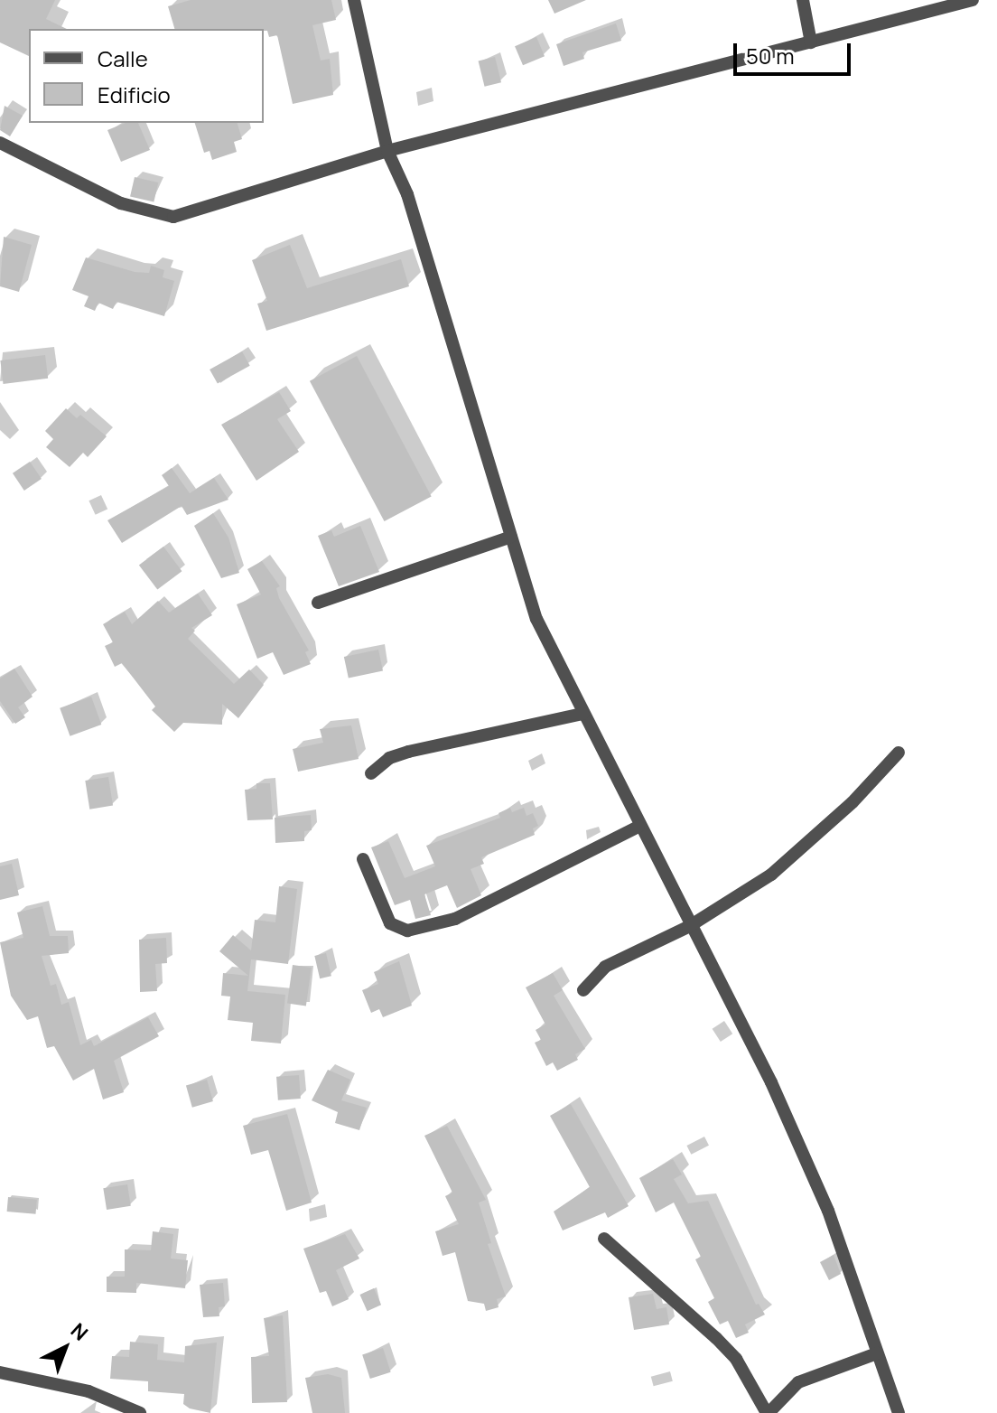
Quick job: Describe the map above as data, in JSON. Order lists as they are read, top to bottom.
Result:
{
  "legend": ["Calle", "Edificio"],
  "scale_bar": "50 m",
  "north": "top right"
}
